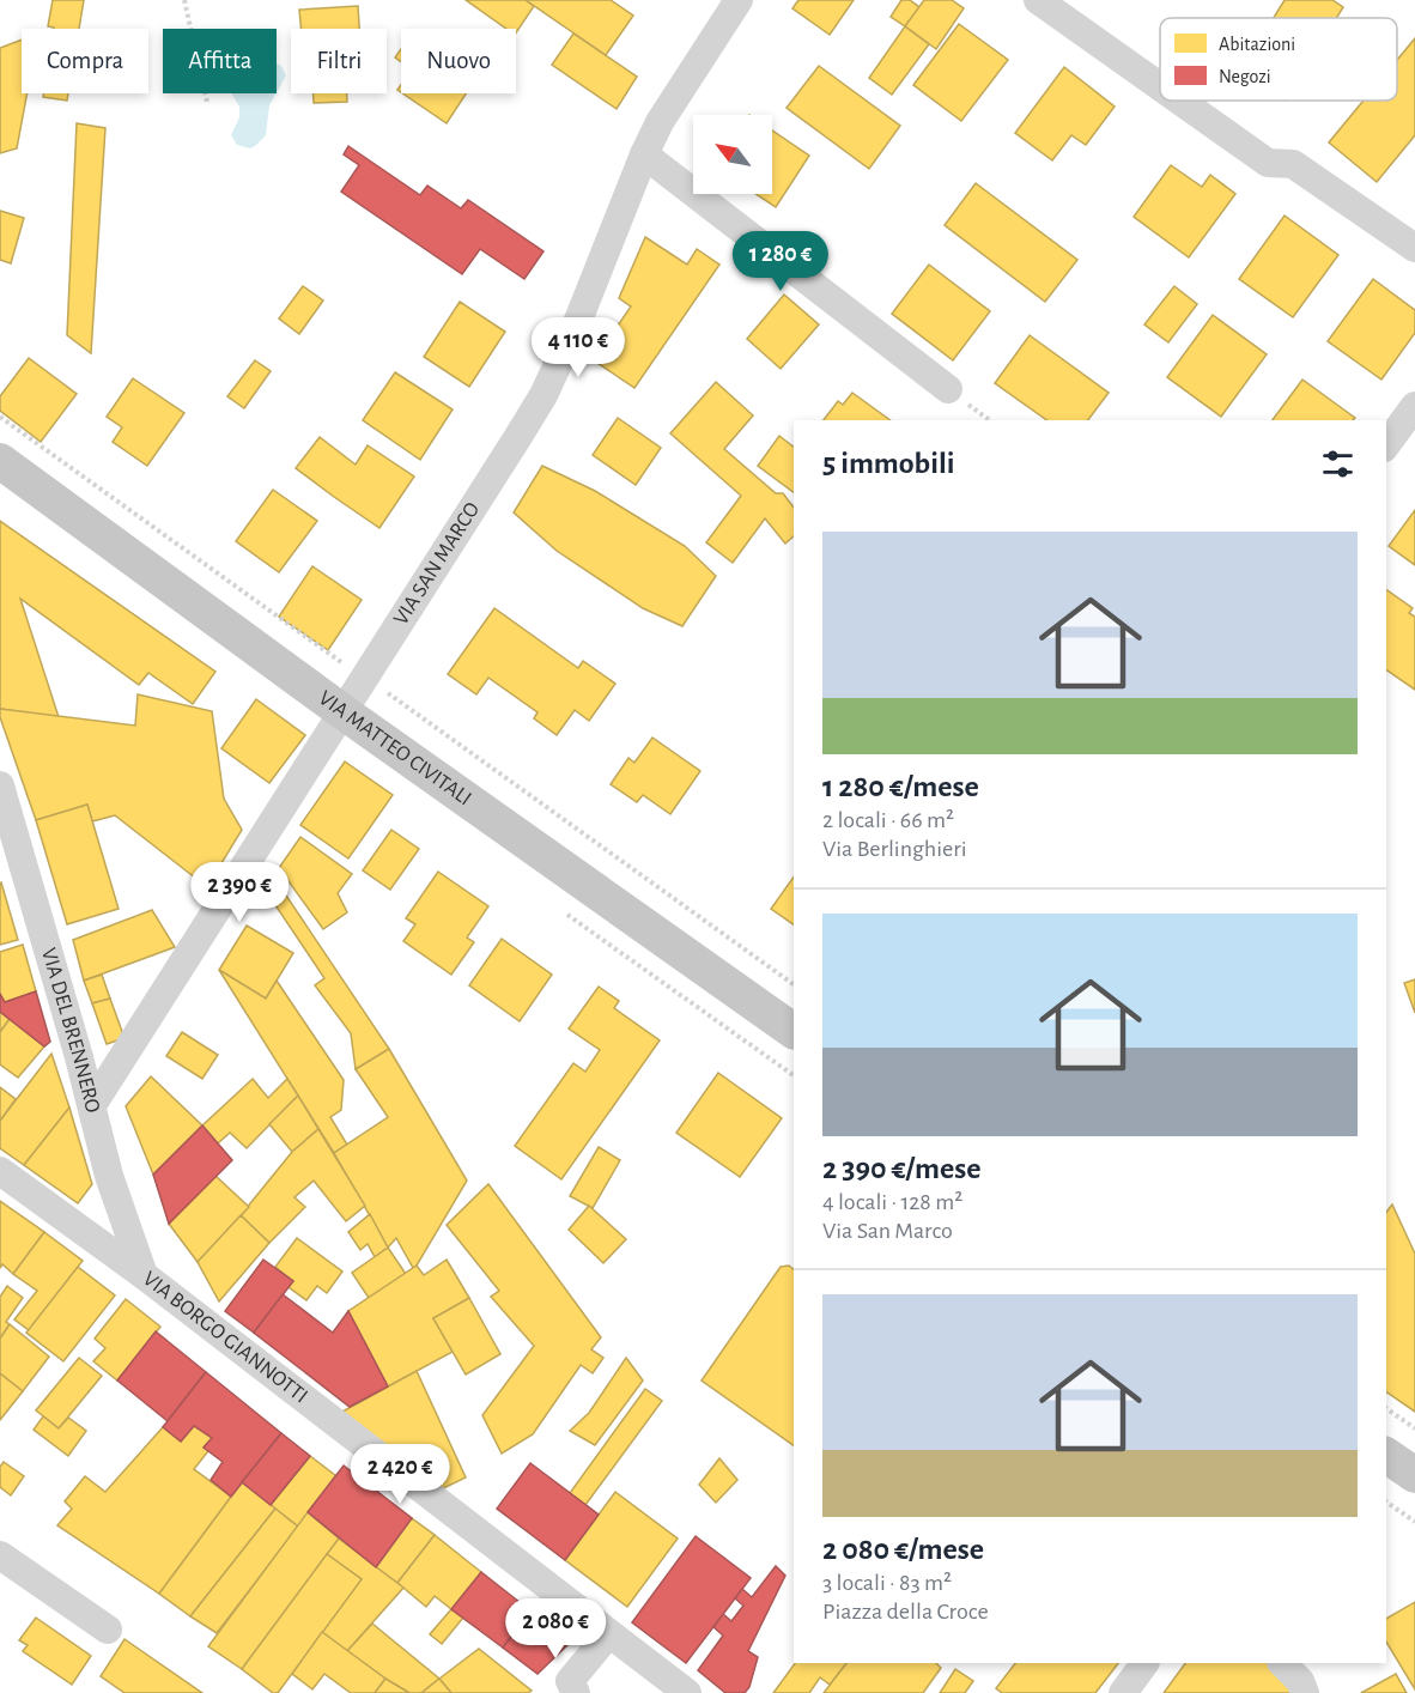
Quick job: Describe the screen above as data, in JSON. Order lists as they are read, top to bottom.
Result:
{
  "streets": {
    "main road": ["VIA MATTEO CIVITALI"],
    "street": ["VIA SAN MARCO", "VIA DEL BRENNERO", "VIA BORGO GIANNOTTI"]
  },
  "crossings": [
    ["VIA SAN MARCO", "VIA MATTEO CIVITALI"],
    ["VIA SAN MARCO", "VIA DEL BRENNERO"],
    ["VIA DEL BRENNERO", "VIA BORGO GIANNOTTI"]
  ],
  "legend": ["Abitazioni", "Negozi"],
  "north": "top left",
  "page": {
    "chip": [
      "Compra",
      "Affitta",
      "Filtri",
      "Nuovo"
    ],
    "price": [
      "1 280 €",
      "4 110 €",
      "2 390 €",
      "2 420 €",
      "2 080 €"
    ],
    "heading": "5 immobili",
    "list": [
      {
        "name": "1 280 €/mese",
        "note": "2 locali · 66 m² · Via Berlinghieri"
      },
      {
        "name": "2 390 €/mese",
        "note": "4 locali · 128 m² · Via San Marco"
      },
      {
        "name": "2 080 €/mese",
        "note": "3 locali · 83 m² · Piazza della Croce"
      }
    ]
  }
}
